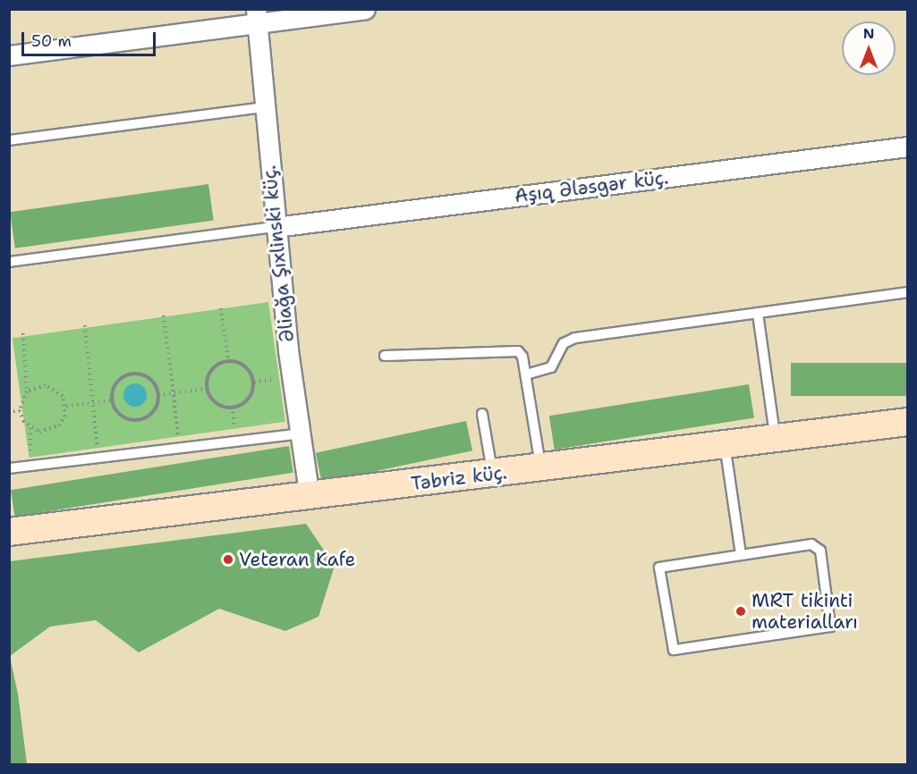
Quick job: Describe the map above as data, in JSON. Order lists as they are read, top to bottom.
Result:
{
  "streets": {
    "main road": ["Təbriz küç."],
    "street": ["Aşıq Ələsgər küç.", "Əliağa Şıxlinski küç."]
  },
  "crossings": [
    ["Aşıq Ələsgər küç.", "Əliağa Şıxlinski küç."],
    ["Əliağa Şıxlinski küç.", "Təbriz küç."]
  ],
  "places": ["Veteran Kafe", "MRT tikinti materialları"],
  "scale_bar": "50 m",
  "north": "top"
}
